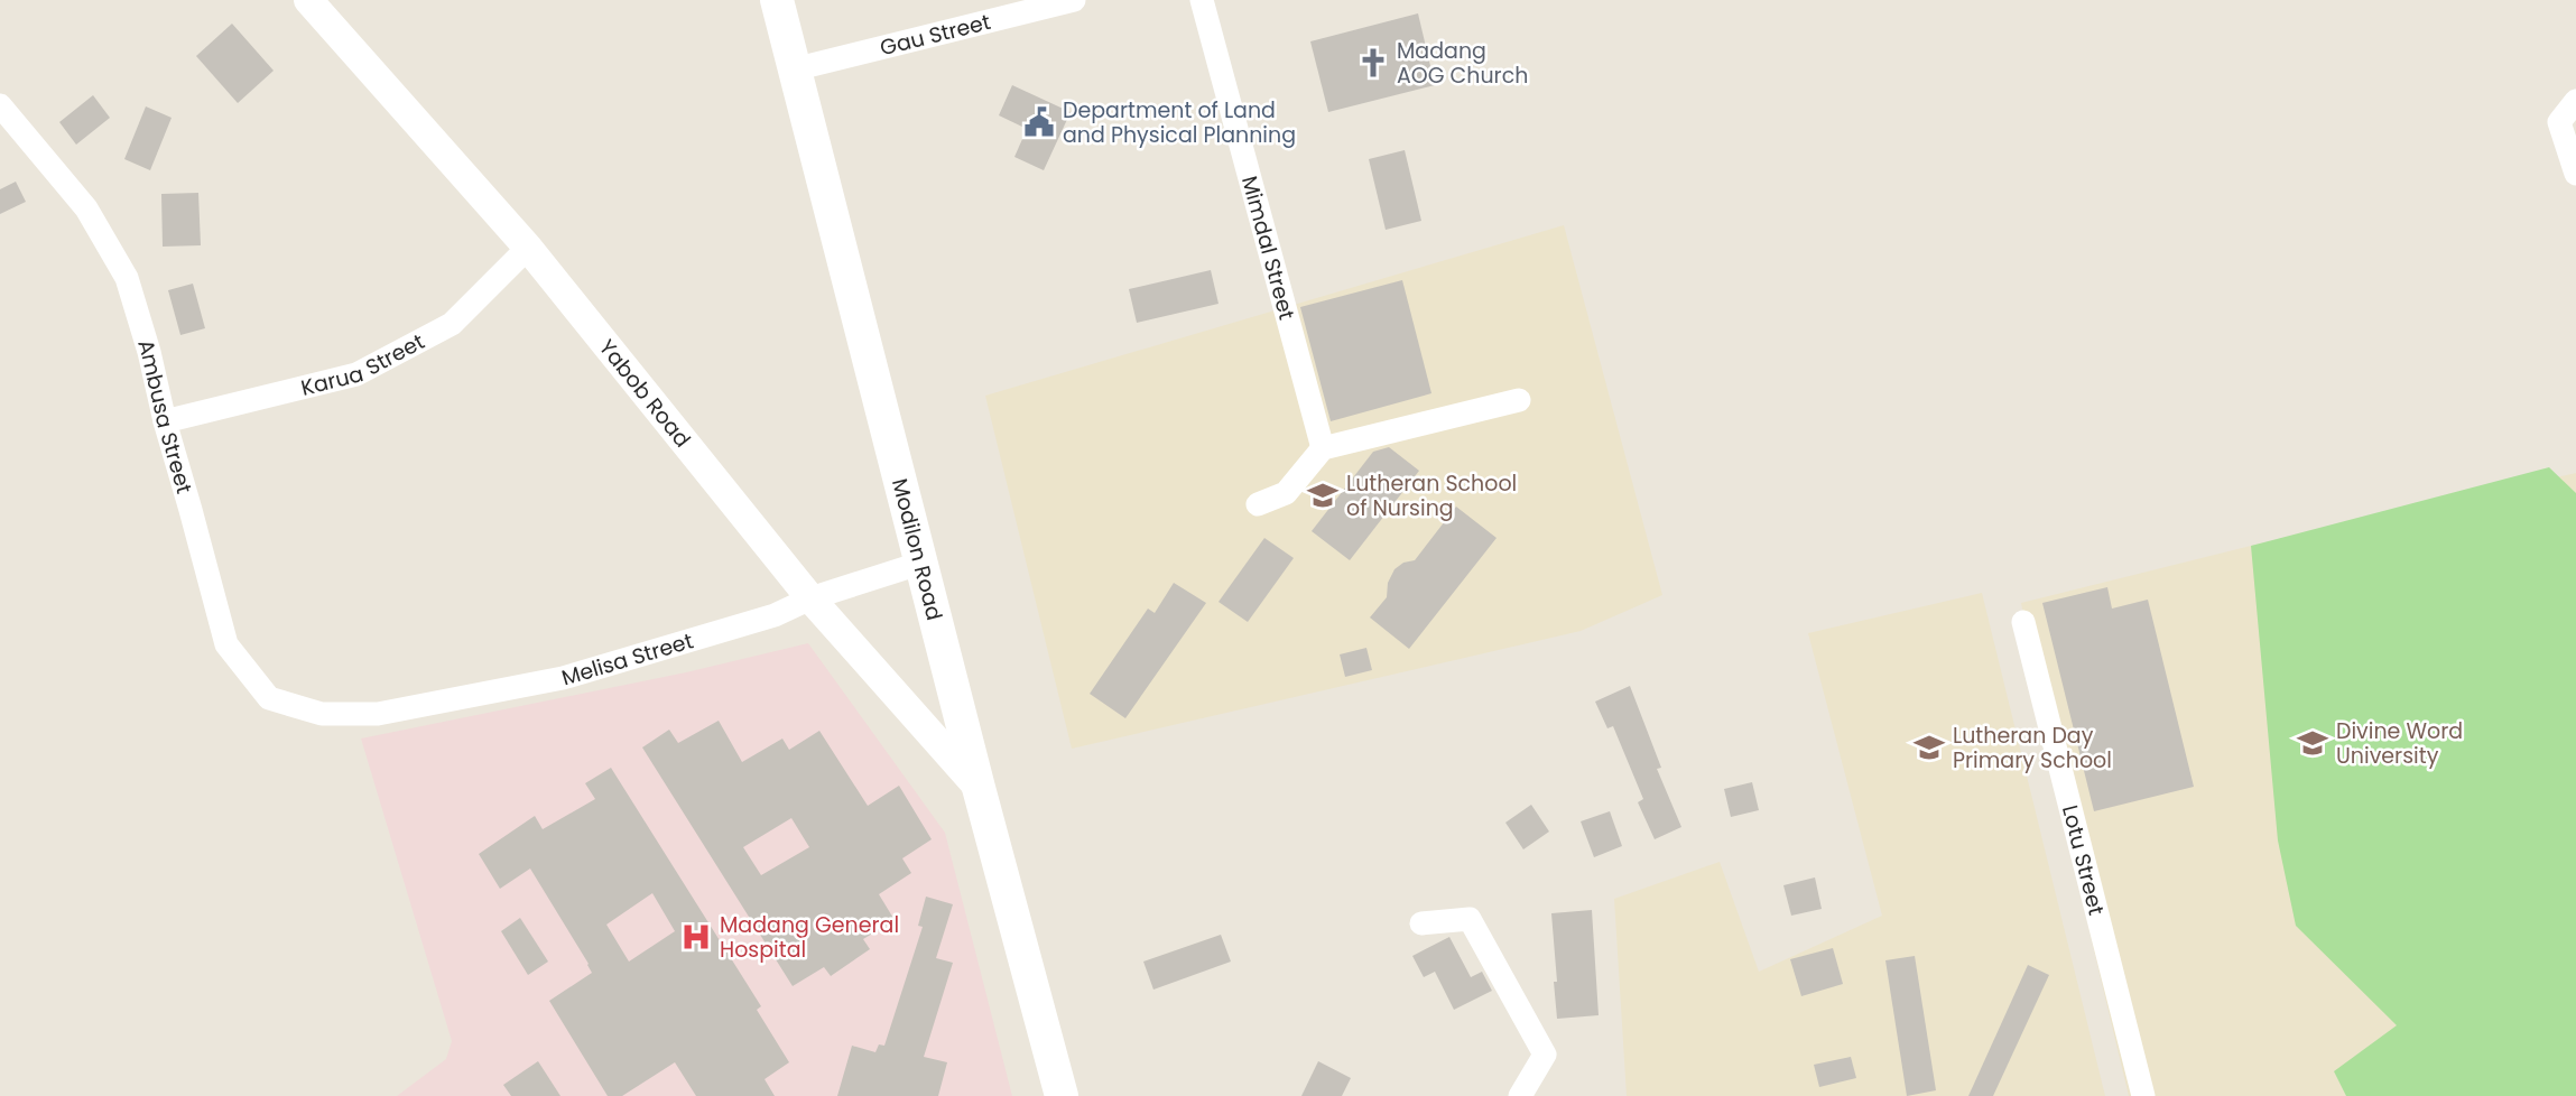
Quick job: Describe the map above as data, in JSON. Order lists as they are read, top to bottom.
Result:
{
  "streets": {
    "main road": ["Modilon Road"],
    "street": [
      "Gau Street",
      "Mimdal Street",
      "Karua Street",
      "Yabob Road",
      "Ambusa Street",
      "Melisa Street",
      "Lotu Street"
    ]
  },
  "crossings": [
    ["Gau Street", "Modilon Road"],
    ["Karua Street", "Yabob Road"],
    ["Karua Street", "Ambusa Street"],
    ["Yabob Road", "Modilon Road"],
    ["Yabob Road", "Melisa Street"],
    ["Ambusa Street", "Melisa Street"],
    ["Modilon Road", "Melisa Street"]
  ],
  "places": {
    "church": ["Madang AOG Church"],
    "public building": ["Department of Land and Physical Planning"],
    "school or university": ["Lutheran School of Nursing", "Divine Word University", "Lutheran Day Primary School"],
    "hospital": ["Madang General Hospital"]
  }
}
